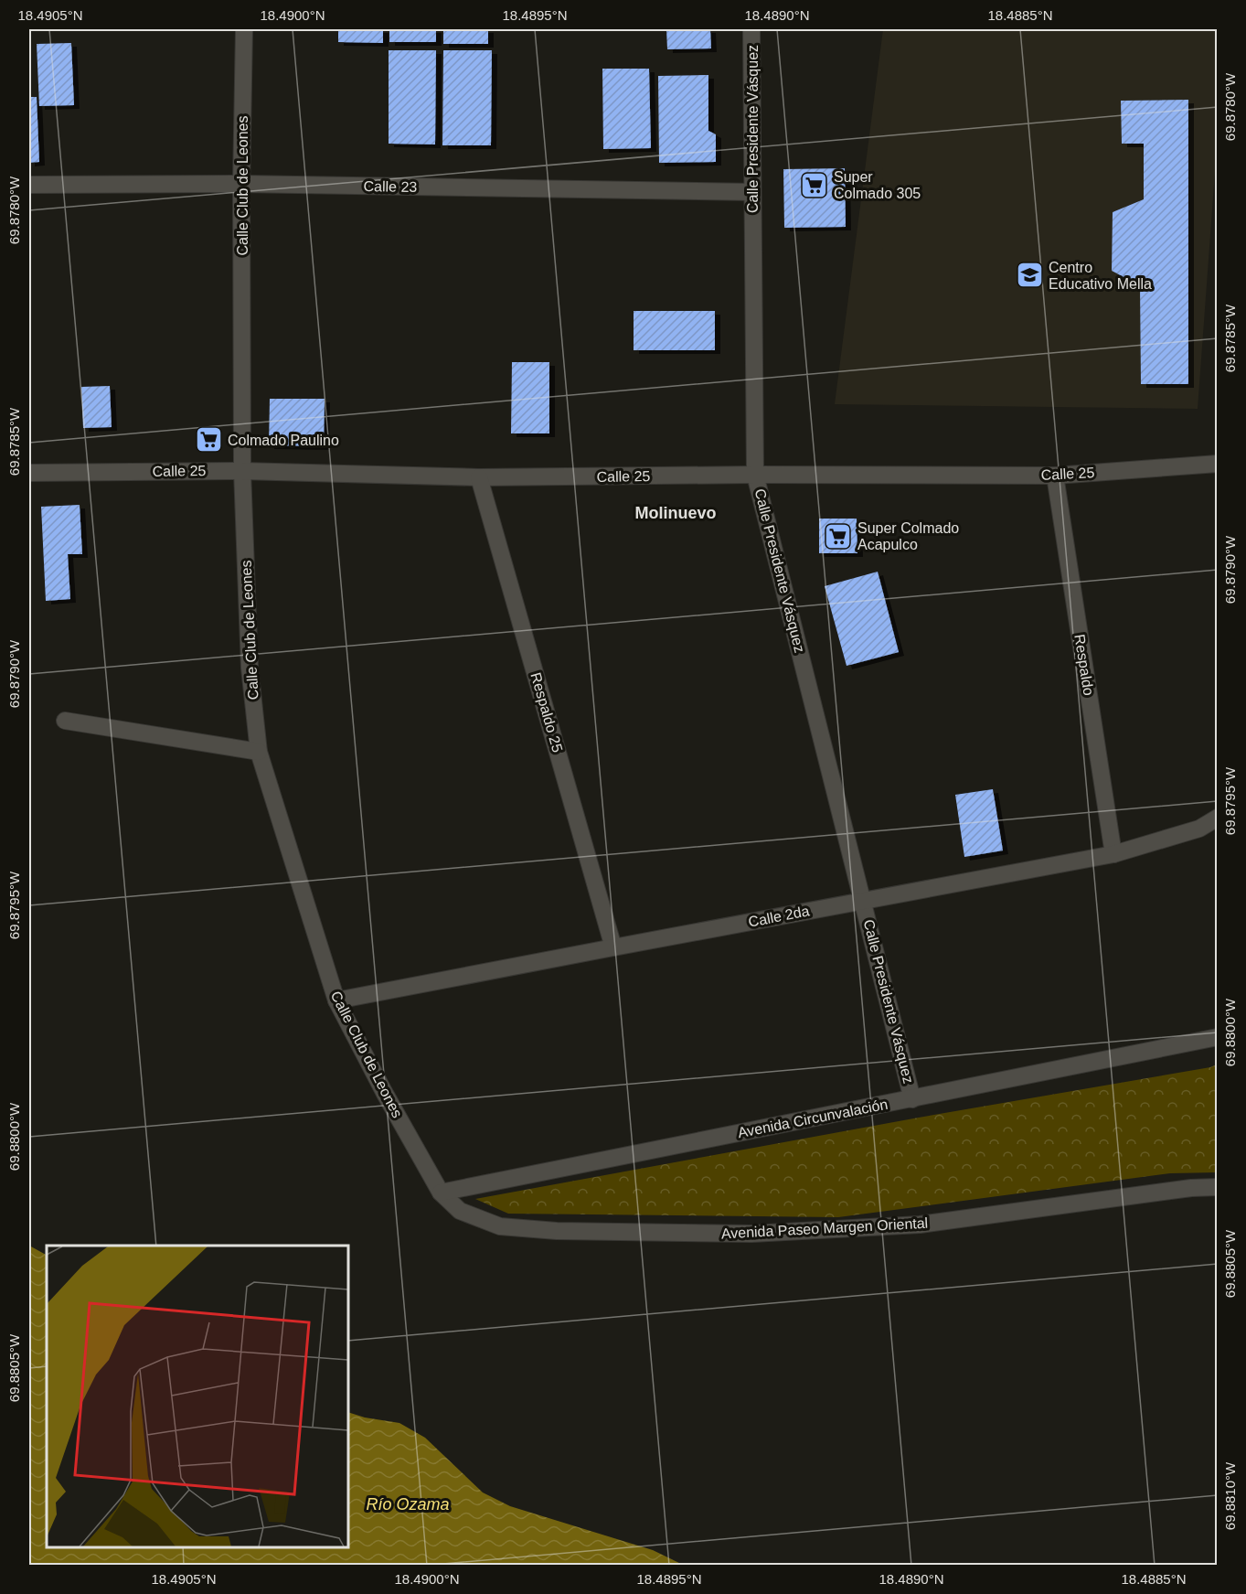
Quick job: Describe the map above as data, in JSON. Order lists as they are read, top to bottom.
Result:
{
  "streets": {
    "street": [
      "Calle Presidente Vásquez",
      "Calle Club de Leones",
      "Calle 23",
      "Calle 25",
      "Respaldo",
      "Respaldo 25",
      "Calle 2da",
      "Avenida Circunvalación",
      "Avenida Paseo Margen Oriental"
    ]
  },
  "crossings": [
    ["Calle Presidente Vásquez", "Calle 23"],
    ["Calle Presidente Vásquez", "Calle 25"],
    ["Calle Presidente Vásquez", "Calle 2da"],
    ["Calle Presidente Vásquez", "Avenida Circunvalación"],
    ["Calle Club de Leones", "Calle 23"],
    ["Calle Club de Leones", "Calle 25"],
    ["Calle Club de Leones", "Calle 2da"],
    ["Calle Club de Leones", "Avenida Circunvalación"],
    ["Calle Club de Leones", "Avenida Paseo Margen Oriental"],
    ["Calle 25", "Respaldo"],
    ["Calle 25", "Respaldo 25"],
    ["Respaldo", "Calle 2da"],
    ["Respaldo 25", "Calle 2da"],
    ["Avenida Circunvalación", "Avenida Paseo Margen Oriental"]
  ],
  "districts": ["Molinuevo"],
  "water": ["Río Ozama"],
  "places": {
    "supermarket": ["Super Colmado 305", "Colmado Paulino", "Super Colmado Acapulco"],
    "school or university": ["Centro Educativo Mella"]
  },
  "coordinates": [
    "18.4905°N",
    "18.4900°N",
    "18.4895°N",
    "18.4890°N",
    "18.4885°N",
    "69.8780°W",
    "69.8785°W",
    "69.8790°W",
    "69.8795°W",
    "69.8800°W",
    "69.8805°W",
    "69.8810°W"
  ]
}
